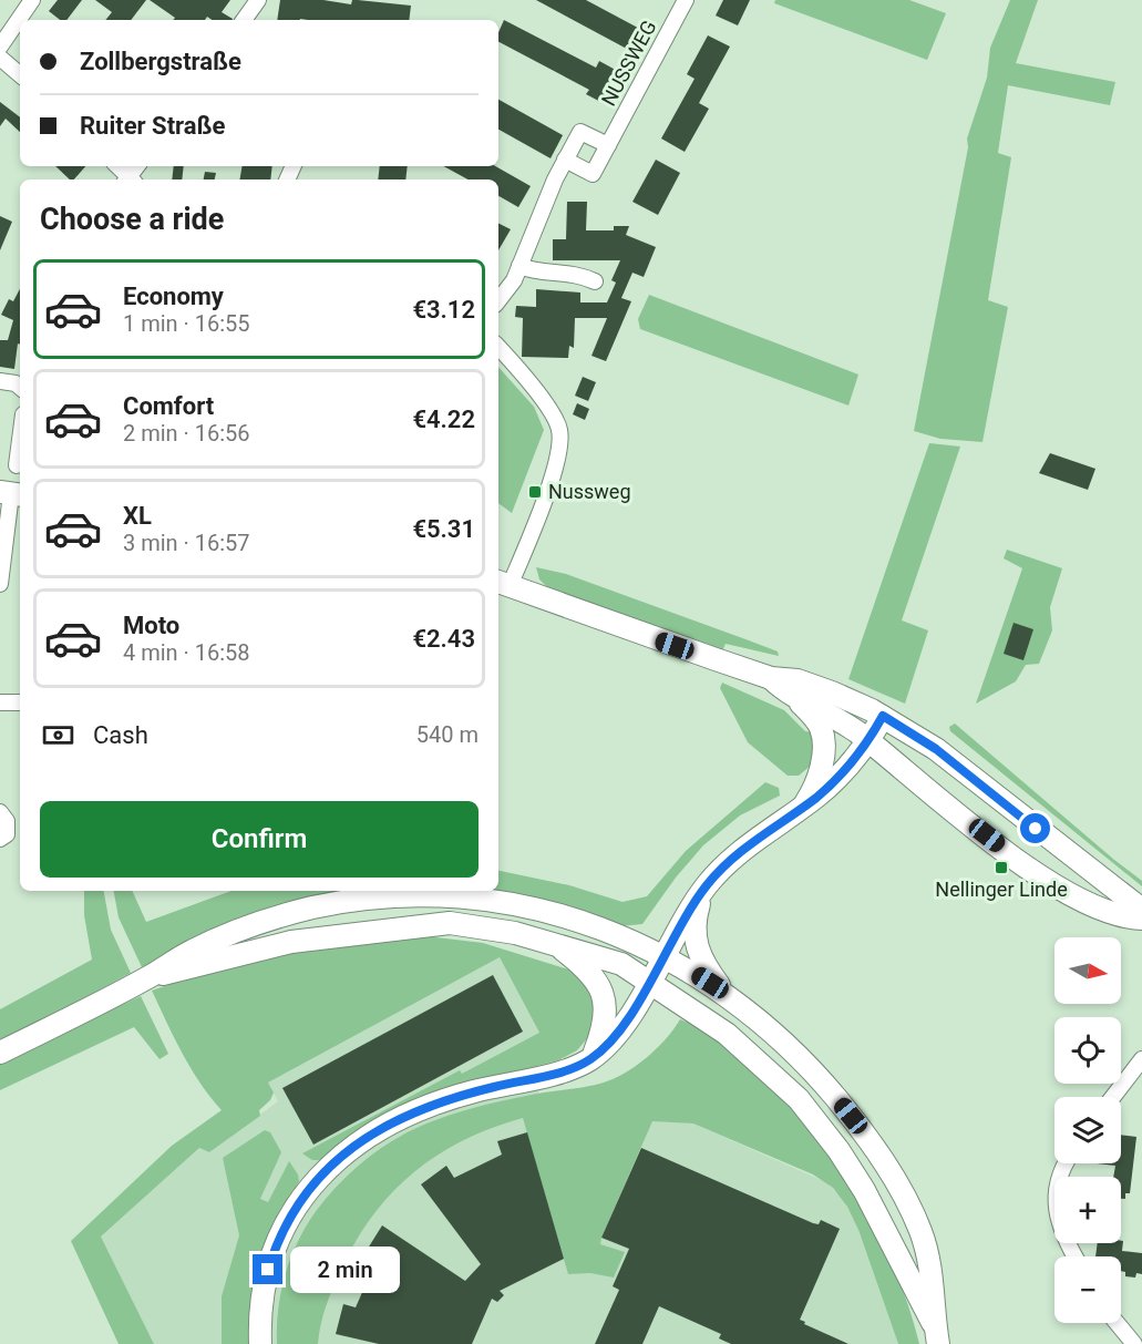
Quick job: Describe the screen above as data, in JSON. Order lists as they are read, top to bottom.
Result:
{
  "streets": {
    "street": ["NUSSWEG"]
  },
  "places": {
    "transit": ["Nussweg", "Nellinger Linde"]
  },
  "north": "right",
  "page": {
    "banner": ["Zollbergstraße", "Ruiter Straße"],
    "heading": "Choose a ride",
    "list": [
      {
        "name": "Economy",
        "note": "1 min · 16:55",
        "value": "€3.12"
      },
      {
        "name": "Comfort",
        "note": "2 min · 16:56",
        "value": "€4.22"
      },
      {
        "name": "XL",
        "note": "3 min · 16:57",
        "value": "€5.31"
      },
      {
        "name": "Moto",
        "note": "4 min · 16:58",
        "value": "€2.43"
      }
    ],
    "pay": ["Cash", "540 m"],
    "buttons": "Confirm",
    "map_buttons": ["+", "−"],
    "bubble": "2 min"
  }
}
